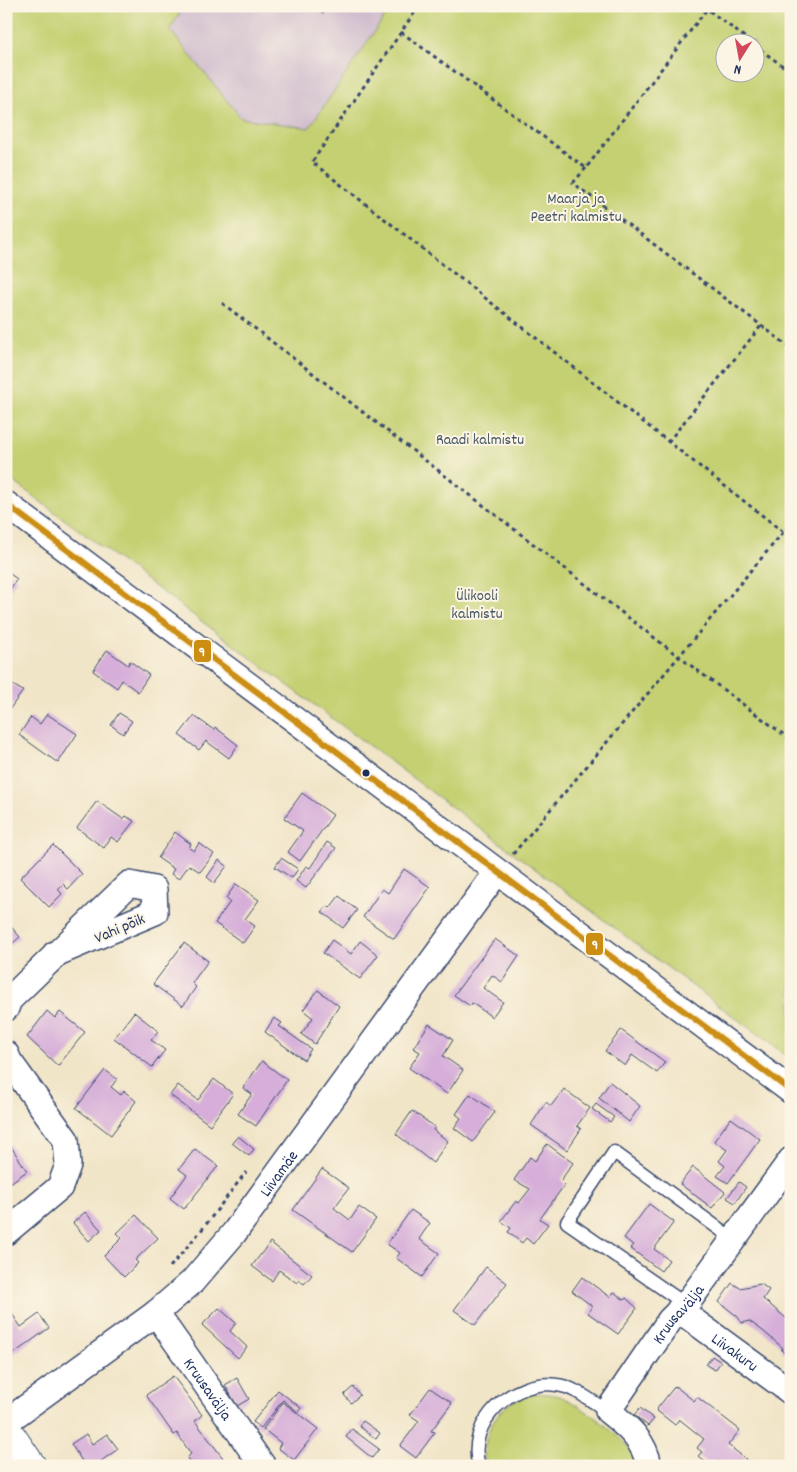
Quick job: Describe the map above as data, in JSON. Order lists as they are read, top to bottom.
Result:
{
  "streets": {
    "street": ["Liivamäe", "Kruusavälja", "Liivakuru"]
  },
  "crossings": [
    ["Liivamäe", "Kruusavälja"],
    ["Kruusavälja", "Liivakuru"]
  ],
  "parks": ["Maarja ja Peetri kalmistu", "Raadi kalmistu", "Ülikooli kalmistu"],
  "lines": ["transit line 9"],
  "north": "bottom"
}
